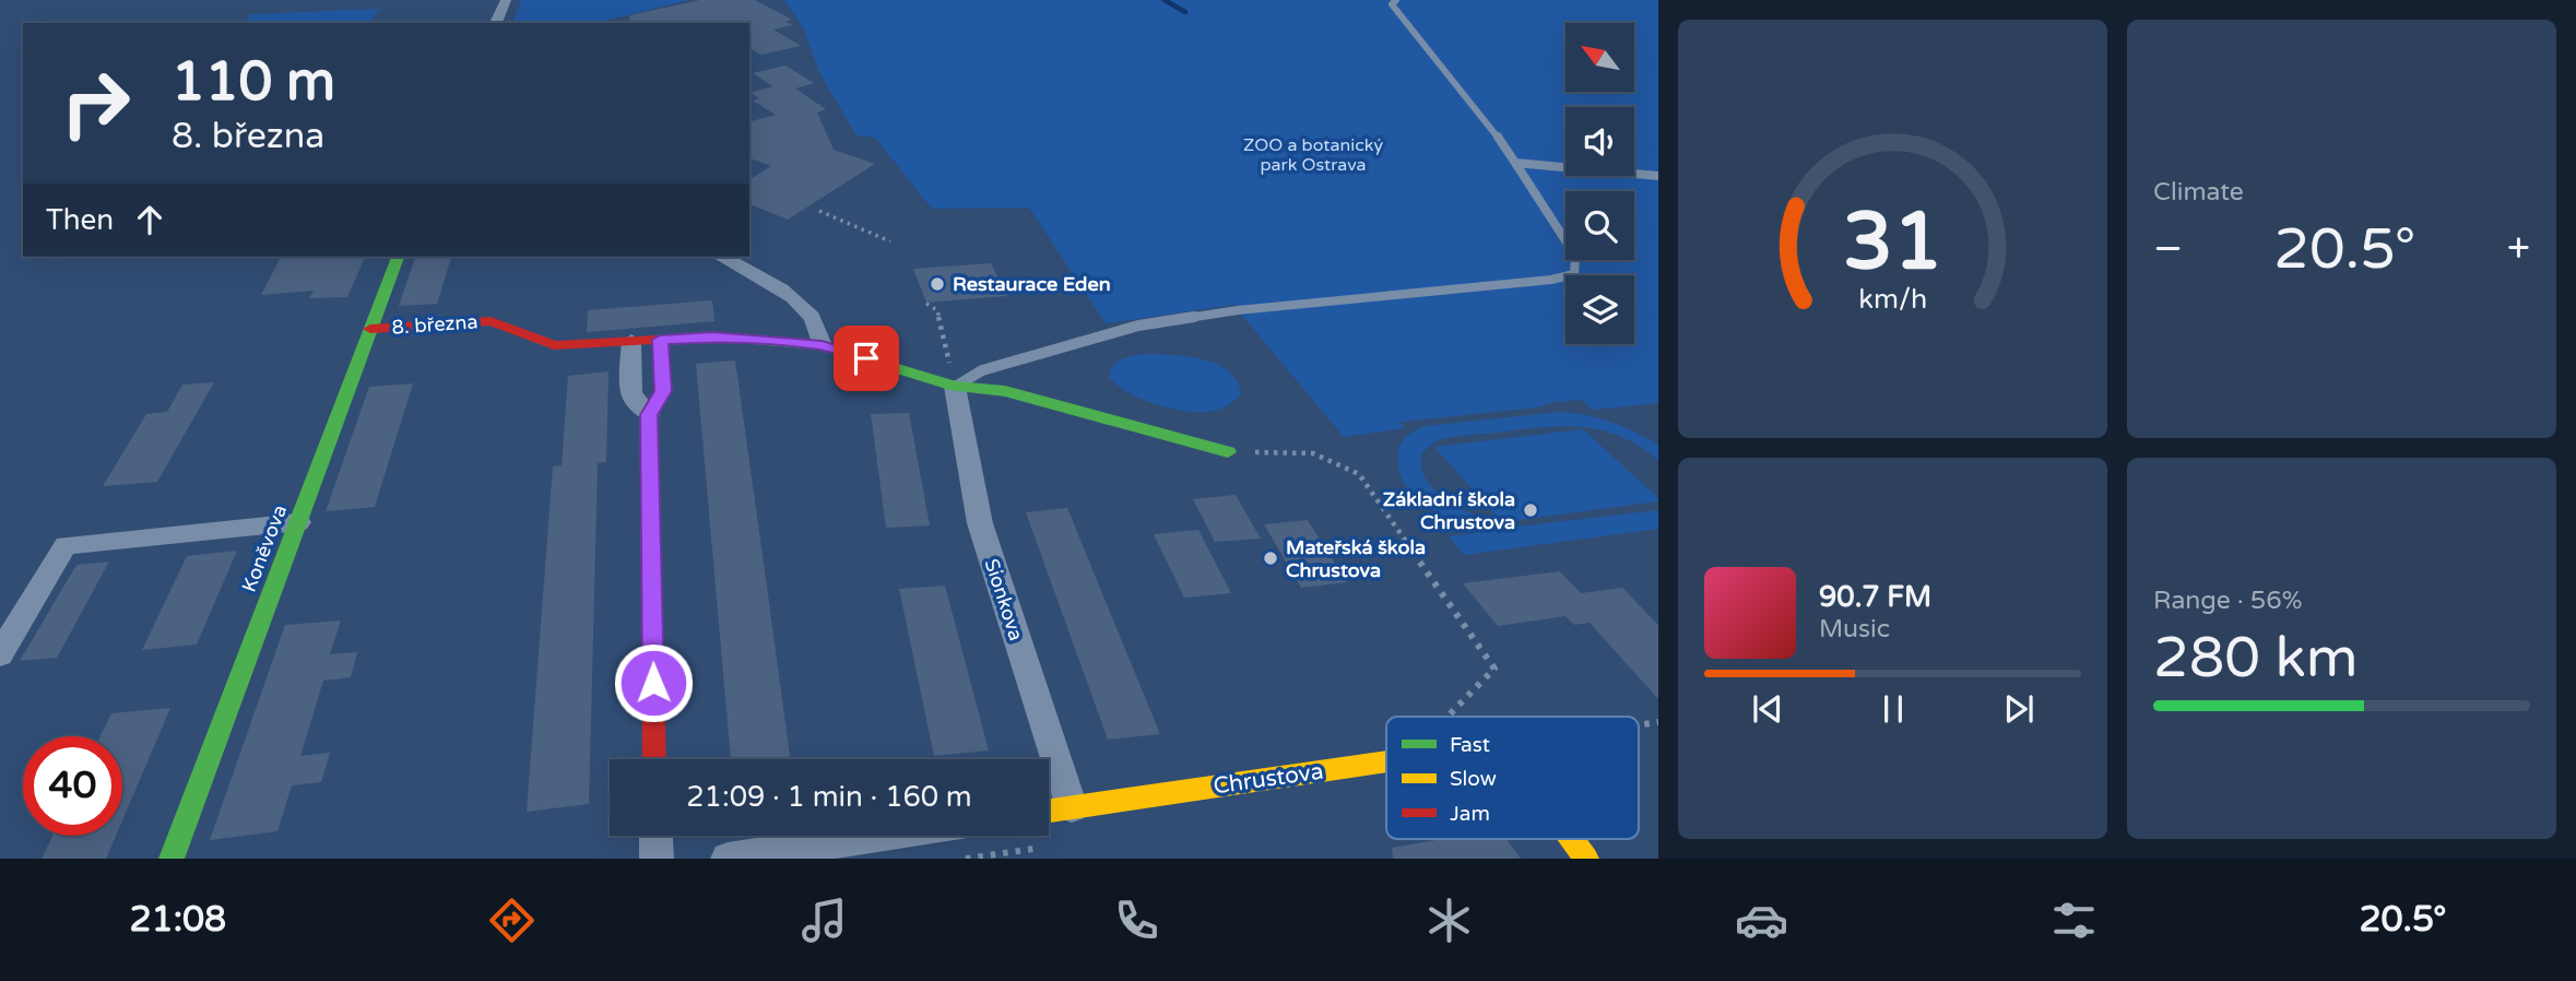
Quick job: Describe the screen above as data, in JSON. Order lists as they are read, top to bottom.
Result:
{
  "streets": {
    "street": [
      "8. března",
      "Koněvova",
      "Sionkova",
      "Chrustova"
    ]
  },
  "crossings": [
    ["8. března", "Koněvova"],
    ["Sionkova", "Chrustova"]
  ],
  "parks": ["ZOO a botanický park Ostrava"],
  "places": ["Restaurace Eden", "Základní škola Chrustova", "Mateřská škola Chrustova"],
  "legend": ["Fast", "Slow", "Jam"],
  "north": "top left",
  "page": {
    "tile": [
      "Climate",
      ["Range · 56%", "280 km"]
    ],
    "turn": ["110 m", "8. března"],
    "then": "Then",
    "heat": ["−", "20.5°", "+"],
    "song": ["90.7 FM", "Music"],
    "limit": "40",
    "trip": "21:09 · 1 min · 160 m",
    "tabs": ["21:08", "20.5°"],
    "gauge": ["31", "km/h"]
  }
}
